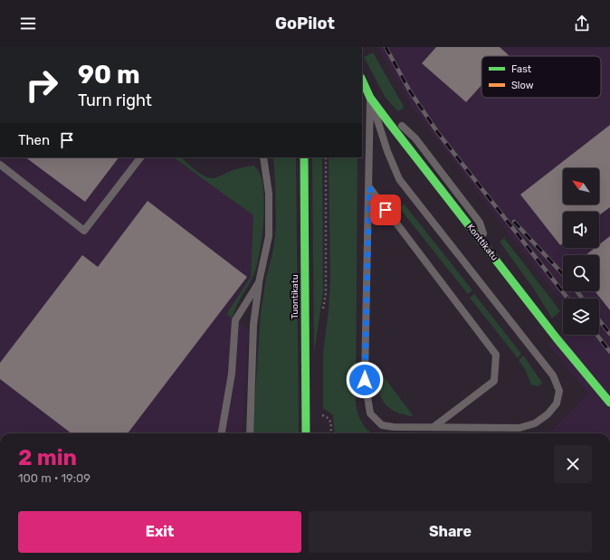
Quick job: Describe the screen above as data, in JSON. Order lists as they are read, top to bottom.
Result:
{
  "streets": {
    "street": ["Konttikatu", "Tuontikatu"]
  },
  "legend": ["Fast", "Slow"],
  "north": "top left",
  "page": {
    "header": "GoPilot",
    "turn": ["90 m", "Turn right"],
    "then": "Then",
    "heading": ["2 min", "100 m · 19:09"],
    "buttons": ["Exit", "Share"]
  }
}
